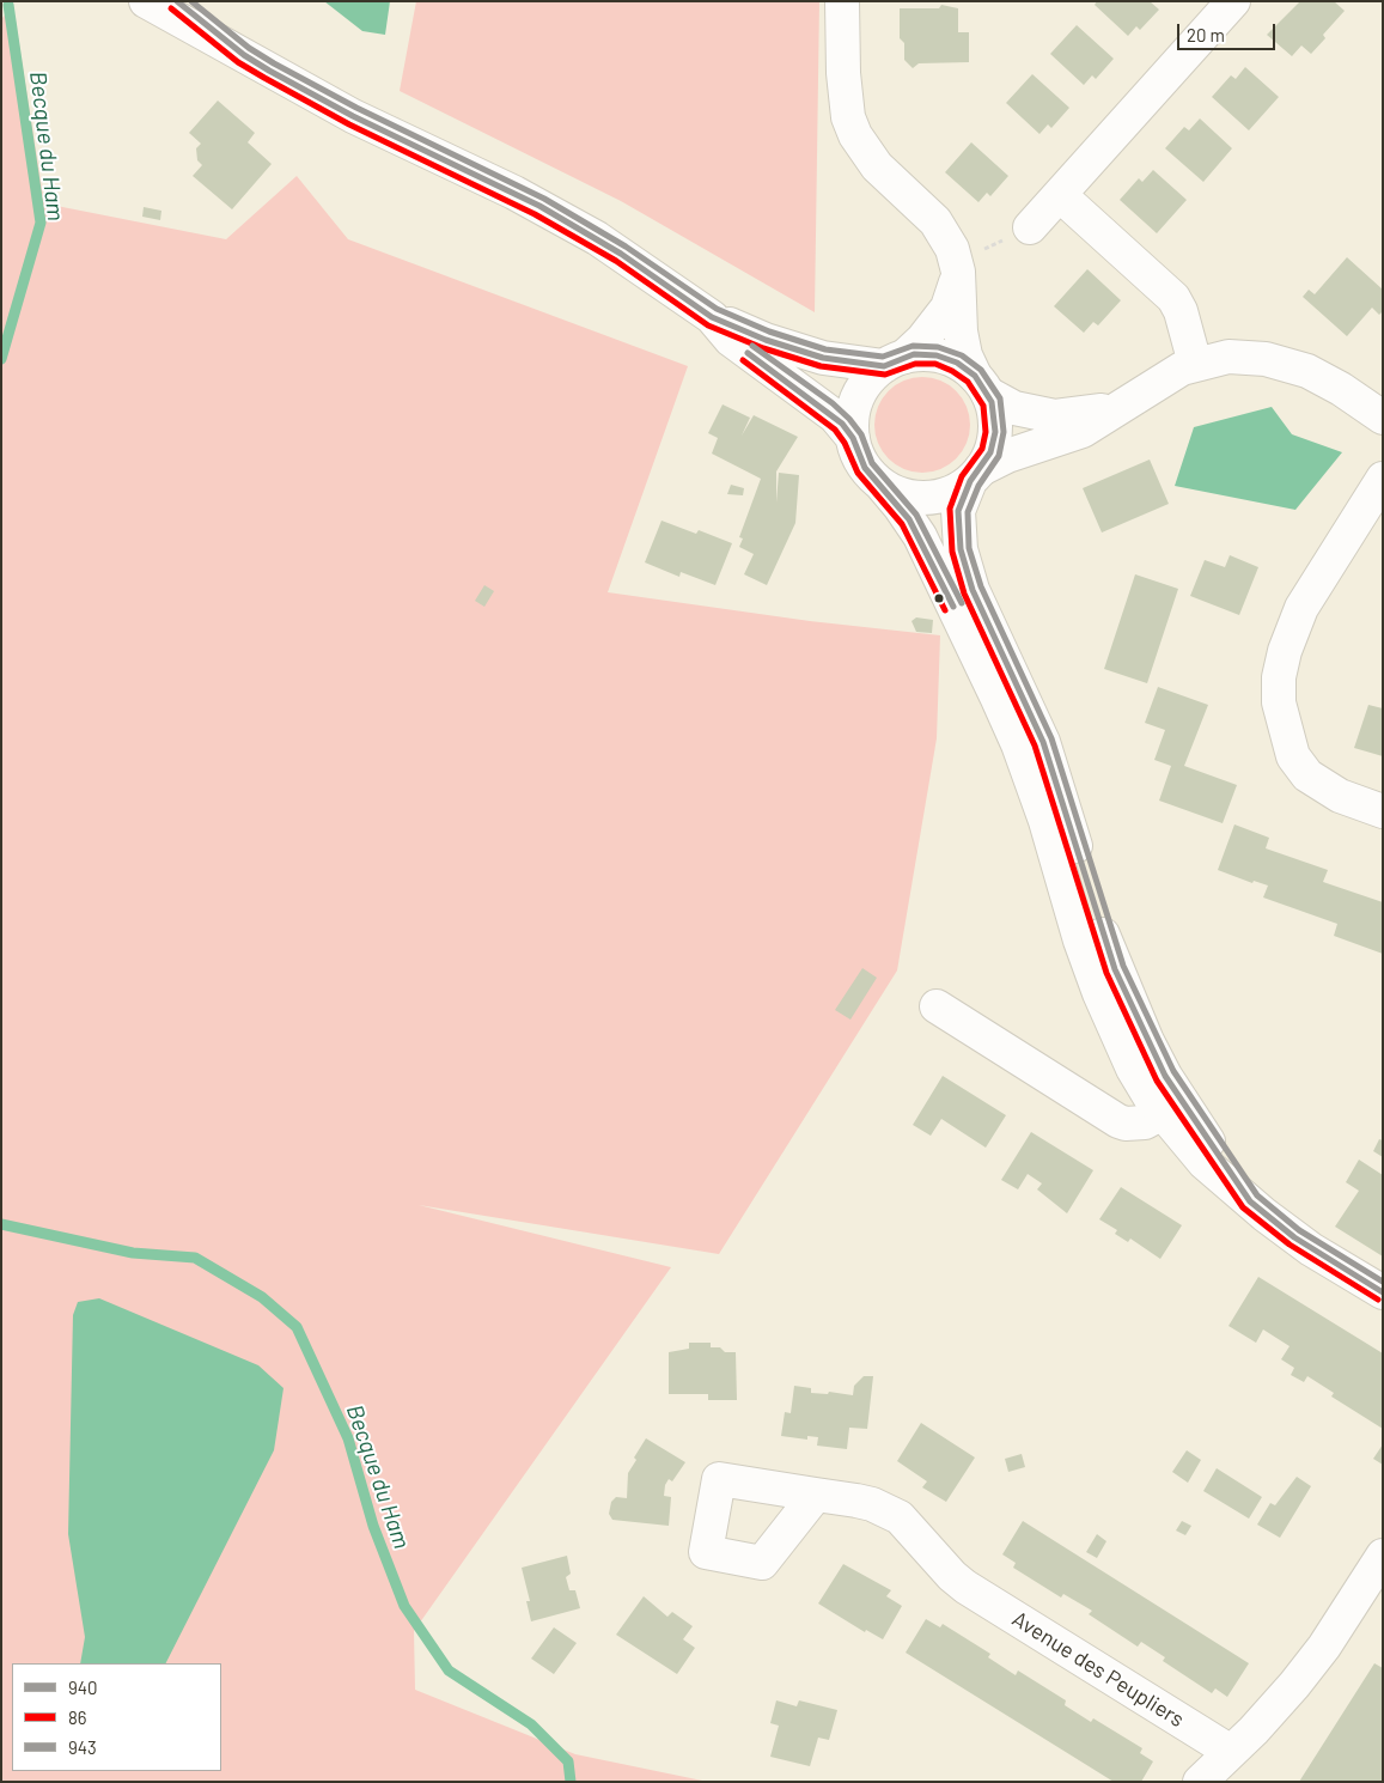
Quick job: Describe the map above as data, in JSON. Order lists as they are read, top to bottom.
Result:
{
  "streets": {
    "street": ["Avenue des Peupliers"]
  },
  "water": ["Becque du Ham"],
  "lines": ["transit line 940", "transit line 943", "transit line 86"],
  "legend": ["940", "86", "943"],
  "scale_bar": "20 m"
}
